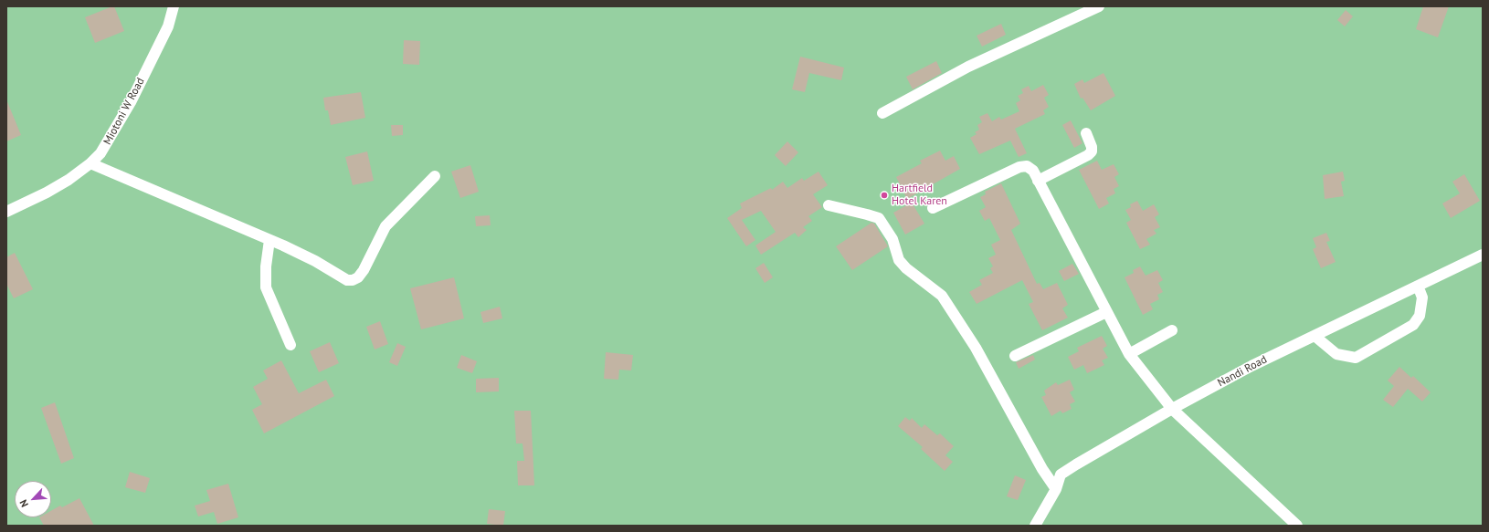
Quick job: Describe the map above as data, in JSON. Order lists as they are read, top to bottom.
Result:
{
  "streets": {
    "street": ["Miotoni W Road", "Nandi Road"]
  },
  "places": ["Hartfield Hotel Karen"],
  "north": "bottom left"
}
